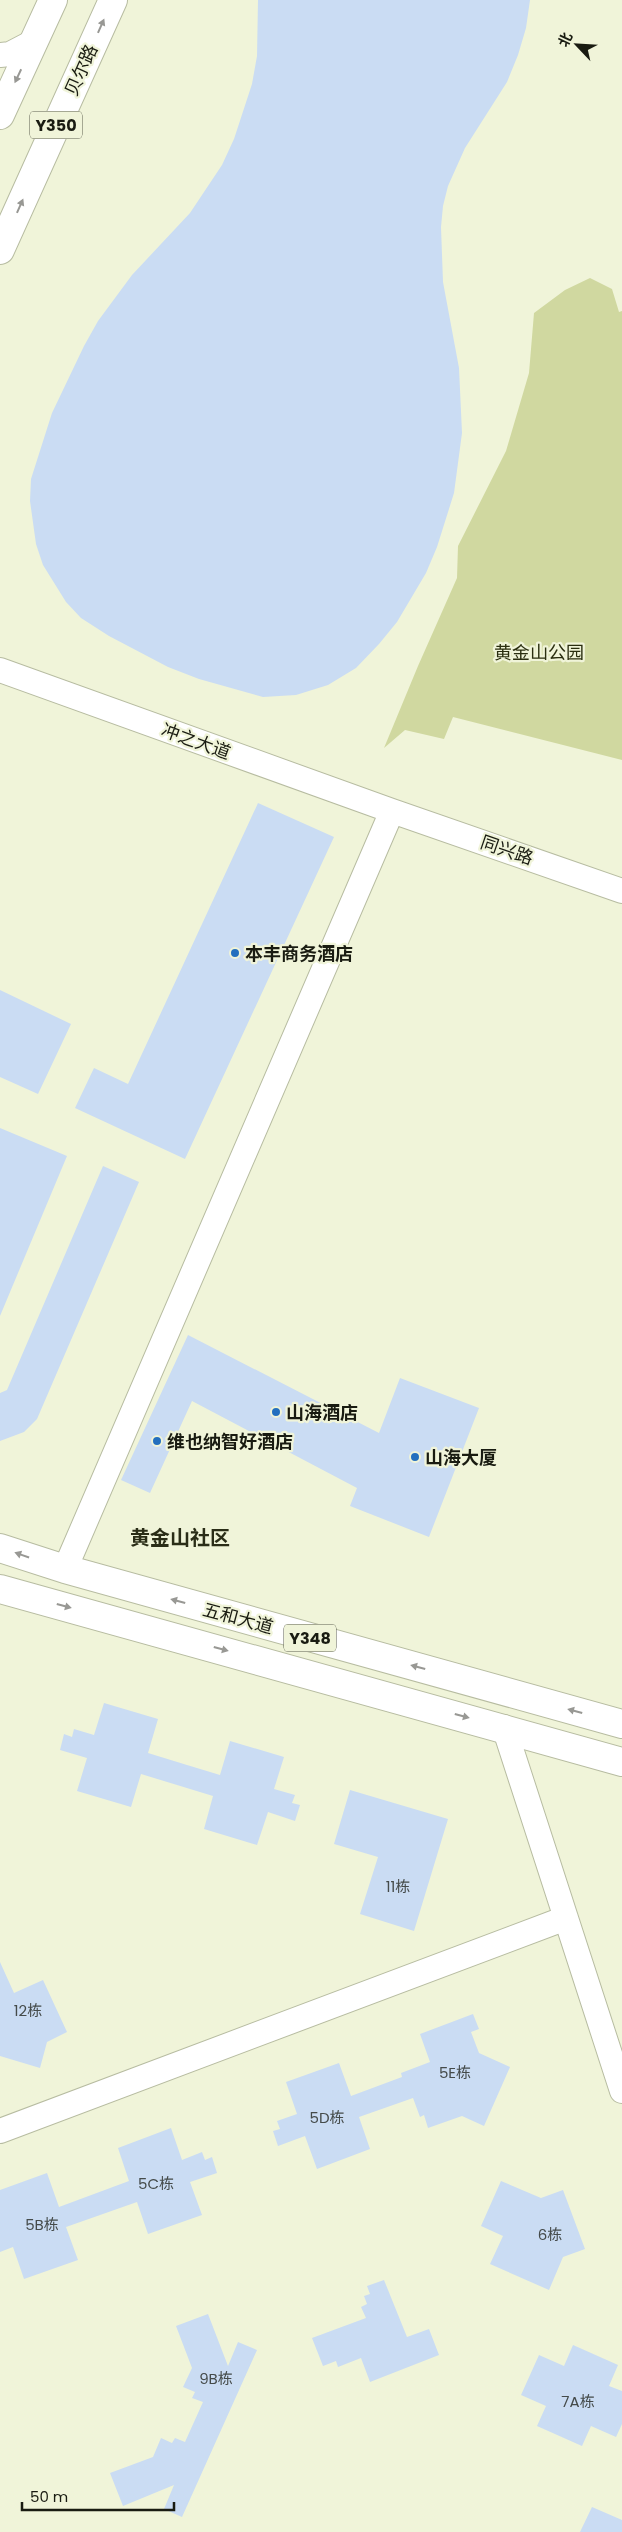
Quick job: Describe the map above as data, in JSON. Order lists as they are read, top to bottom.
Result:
{
  "streets": {
    "main road": [
      "贝尔路",
      "Y350",
      "五和大道",
      "Y348"
    ],
    "street": ["冲之大道", "同兴路"]
  },
  "crossings": [
    ["冲之大道", "同兴路"]
  ],
  "districts": ["黄金山社区"],
  "parks": ["黄金山公园"],
  "places": [
    "本丰商务酒店",
    "山海酒店",
    "维也纳智好酒店",
    "山海大厦"
  ],
  "house_numbers": [
    "11栋",
    "12栋",
    "5E栋",
    "5D栋",
    "5C栋",
    "5B栋",
    "6栋",
    "9B栋",
    "7A栋"
  ],
  "scale_bar": "50 m",
  "north": "top left"
}
